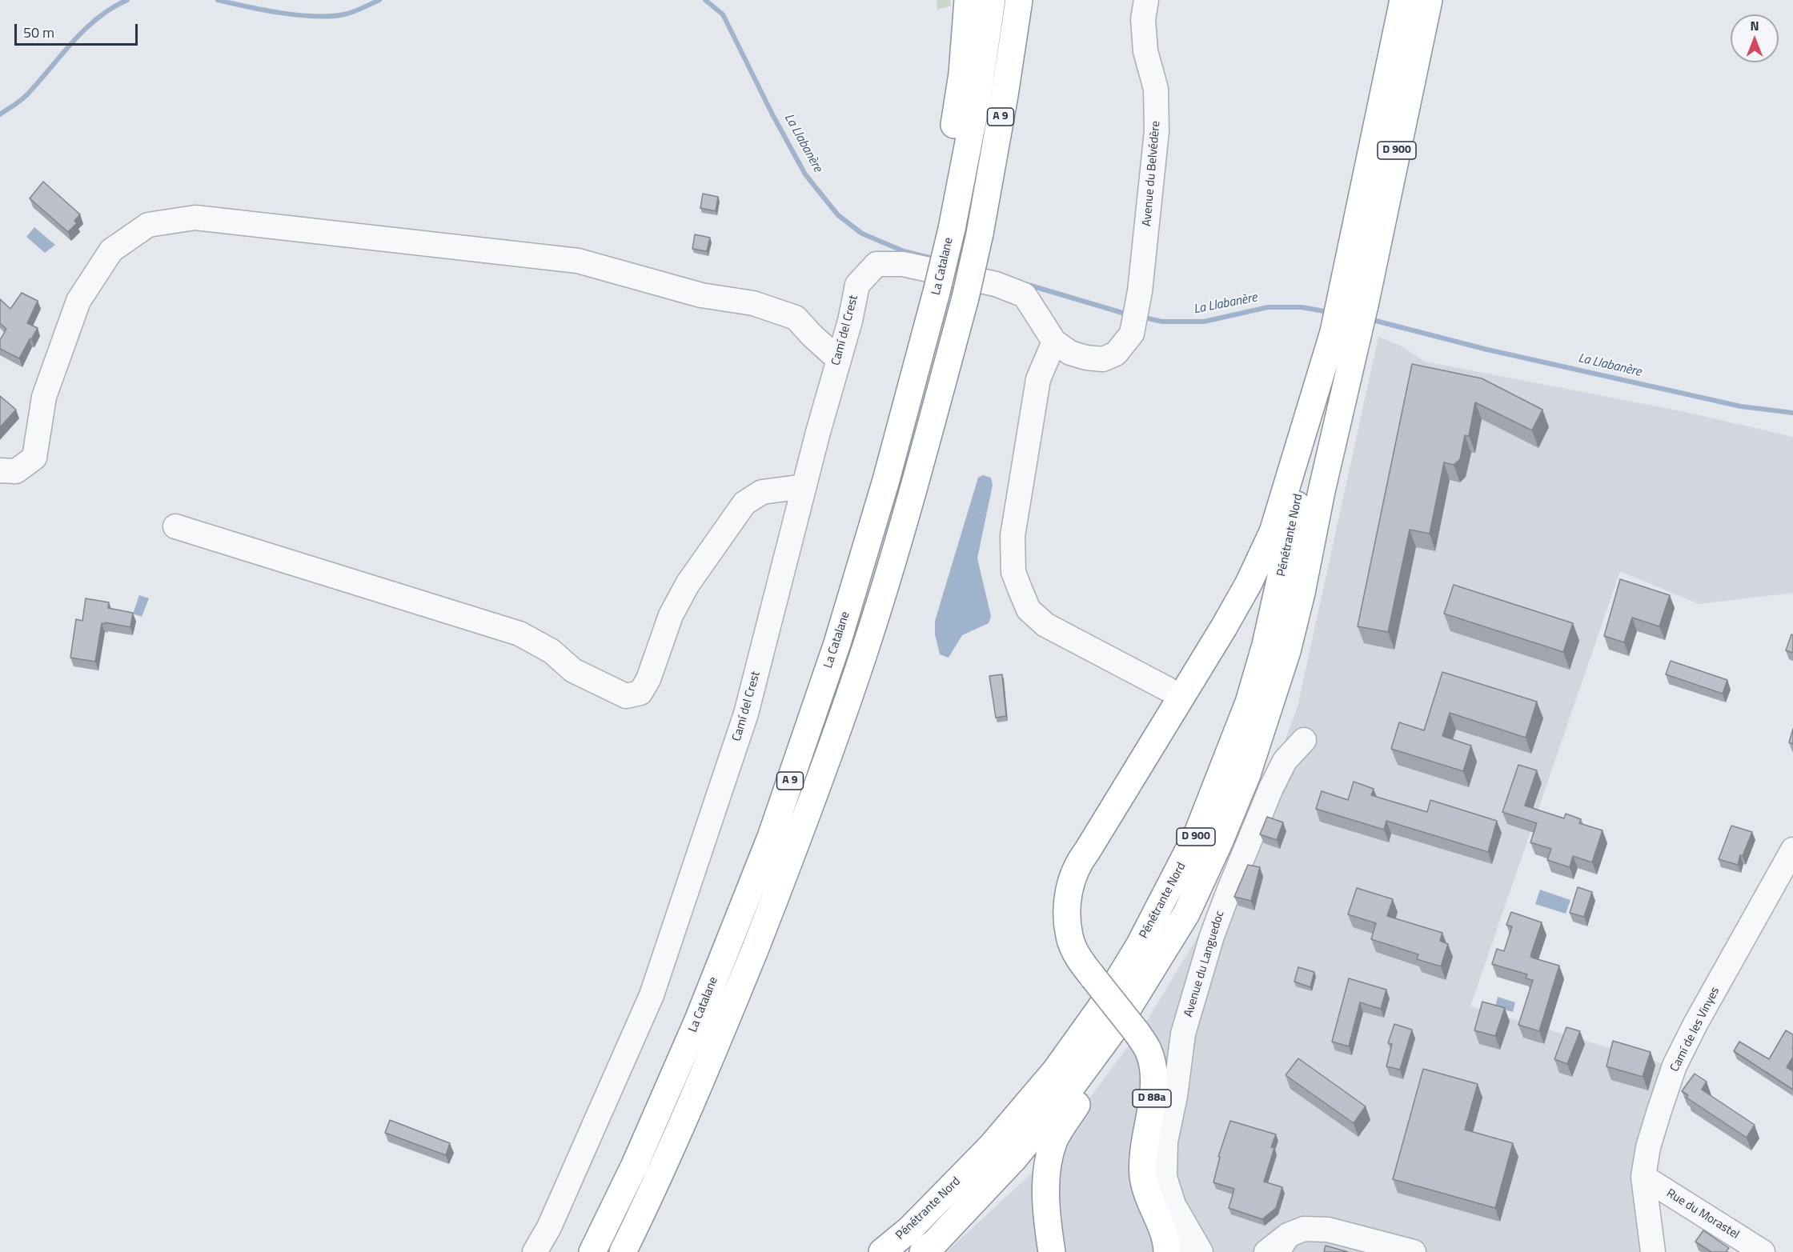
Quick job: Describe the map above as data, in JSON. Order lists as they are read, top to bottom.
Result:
{
  "streets": {
    "highway": [
      "A 9",
      "D 900",
      "La Catalane",
      "Pénétrante Nord",
      "D 88a"
    ],
    "street": [
      "Avenue du Belvédère",
      "Camí del Crest",
      "Avenue du Languedoc",
      "Camí de les Vinyes",
      "Rue du Morastel"
    ]
  },
  "crossings": [
    ["D 900", "Pénétrante Nord"],
    ["D 900", "D 88a"],
    ["Avenue du Belvédère", "Camí del Crest"],
    ["Pénétrante Nord", "D 88a"],
    ["Camí de les Vinyes", "Rue du Morastel"]
  ],
  "water": ["La Llabanère"],
  "scale_bar": "50 m",
  "north": "top"
}
